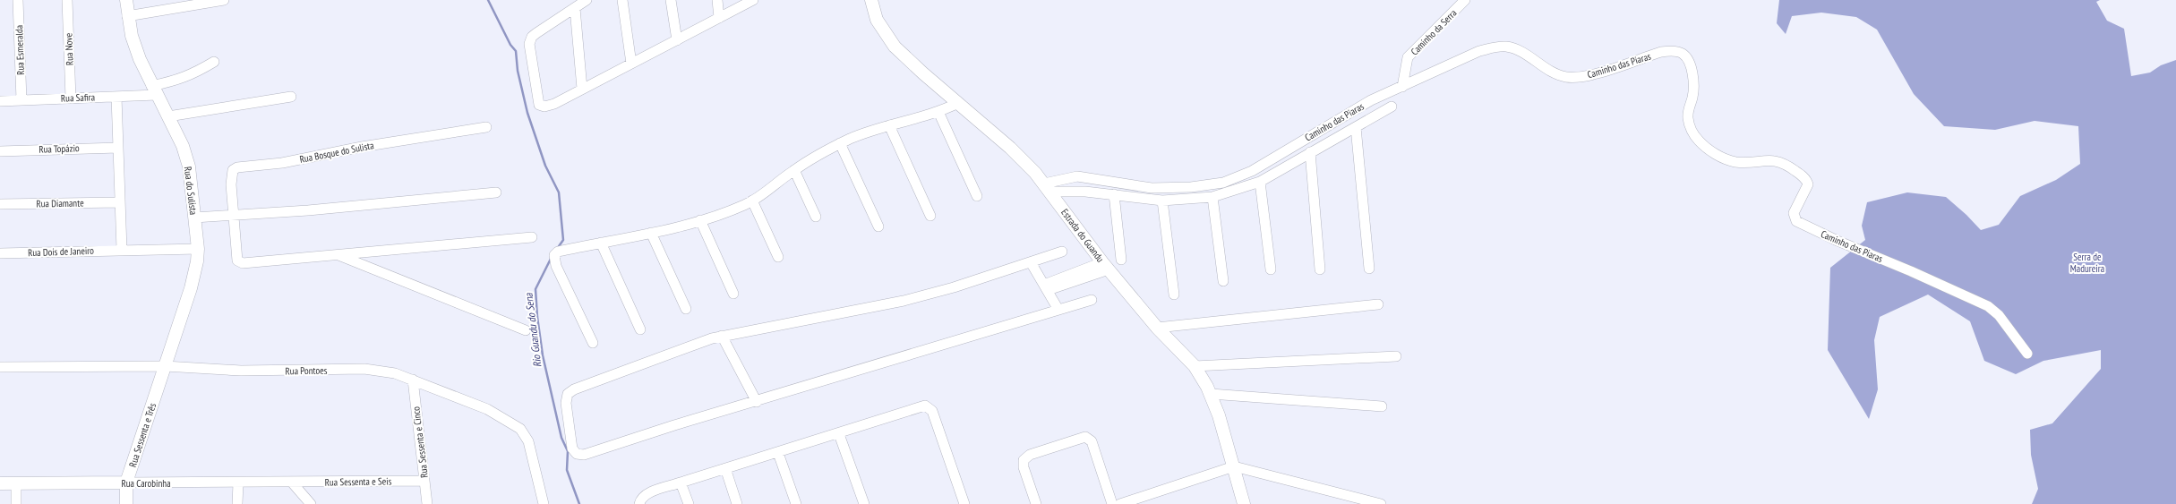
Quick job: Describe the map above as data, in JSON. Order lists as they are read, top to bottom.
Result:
{
  "streets": {
    "street": [
      "Caminho da Serra",
      "Rua Nove",
      "Rua Esmeralda",
      "Caminho das Piaras",
      "Rua Safira",
      "Rua Topázio",
      "Rua Bosque do Sulista",
      "Rua do Sulista",
      "Rua Diamante",
      "Estrada do Guandu",
      "Rua Dois de Janeiro",
      "Rua Pontoes",
      "Rua Sessenta e Três",
      "Rua Sessenta e Cinco",
      "Rua Sessenta e Seis",
      "Rua Carobinha"
    ]
  },
  "crossings": [
    ["Caminho da Serra", "Caminho das Piaras"],
    ["Rua Nove", "Rua Safira"],
    ["Rua Esmeralda", "Rua Safira"],
    ["Caminho das Piaras", "Estrada do Guandu"],
    ["Rua Safira", "Rua do Sulista"],
    ["Rua do Sulista", "Rua Dois de Janeiro"],
    ["Rua do Sulista", "Rua Pontoes"],
    ["Rua do Sulista", "Rua Sessenta e Três"],
    ["Rua Pontoes", "Rua Sessenta e Três"],
    ["Rua Pontoes", "Rua Sessenta e Cinco"],
    ["Rua Sessenta e Três", "Rua Carobinha"],
    ["Rua Sessenta e Cinco", "Rua Sessenta e Seis"],
    ["Rua Sessenta e Seis", "Rua Carobinha"]
  ],
  "water": ["Rio Guandu do Sena"],
  "parks": ["Serra de Madureira"]
}
